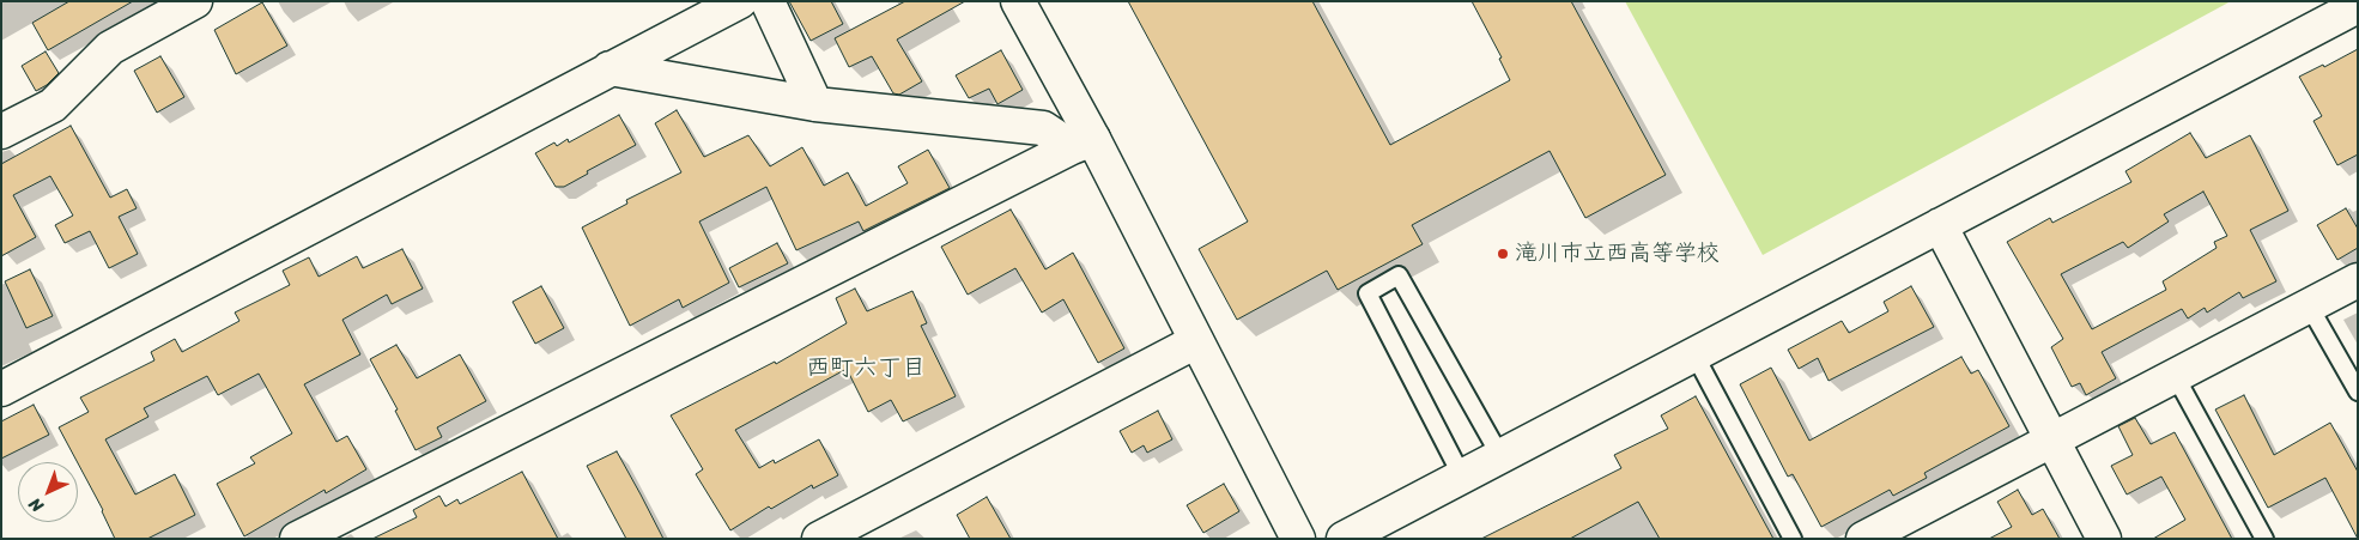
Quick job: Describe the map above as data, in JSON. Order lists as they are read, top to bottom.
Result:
{
  "districts": ["西町六丁目"],
  "places": ["滝川市立西高等学校"],
  "north": "bottom left"
}
